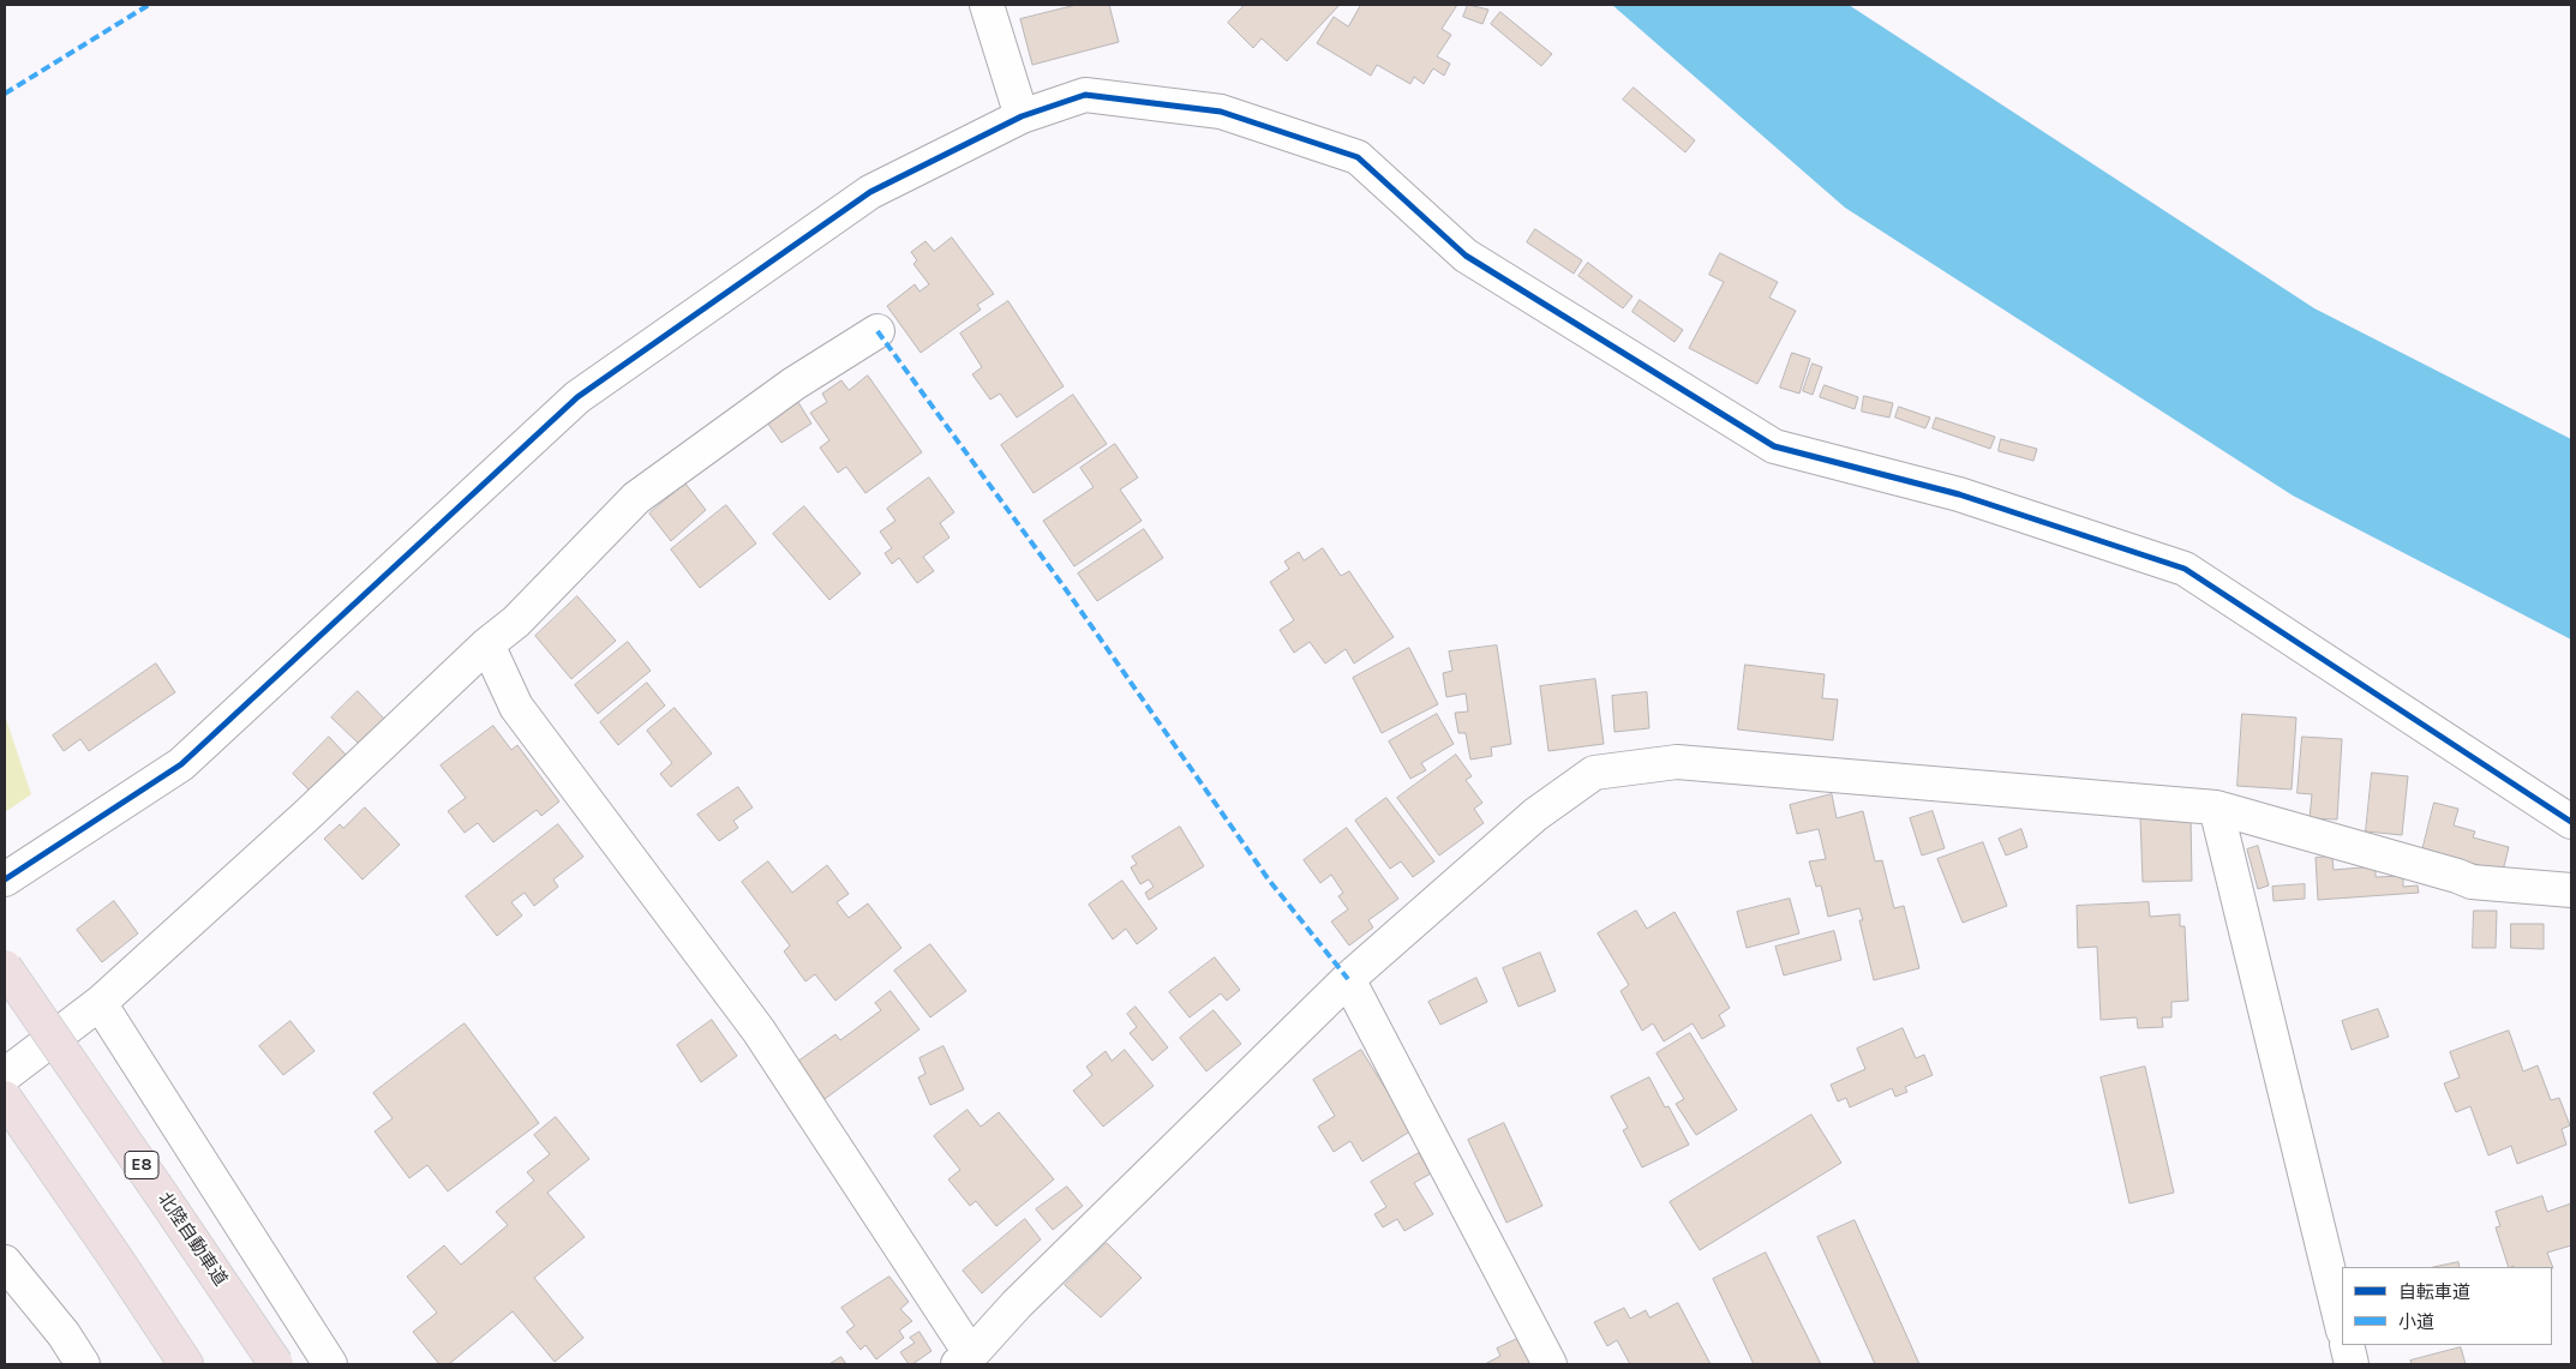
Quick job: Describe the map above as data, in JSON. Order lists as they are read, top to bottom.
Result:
{
  "streets": {
    "highway": ["E8", "北陸自動車道"]
  },
  "legend": ["自転車道", "小道"]
}
